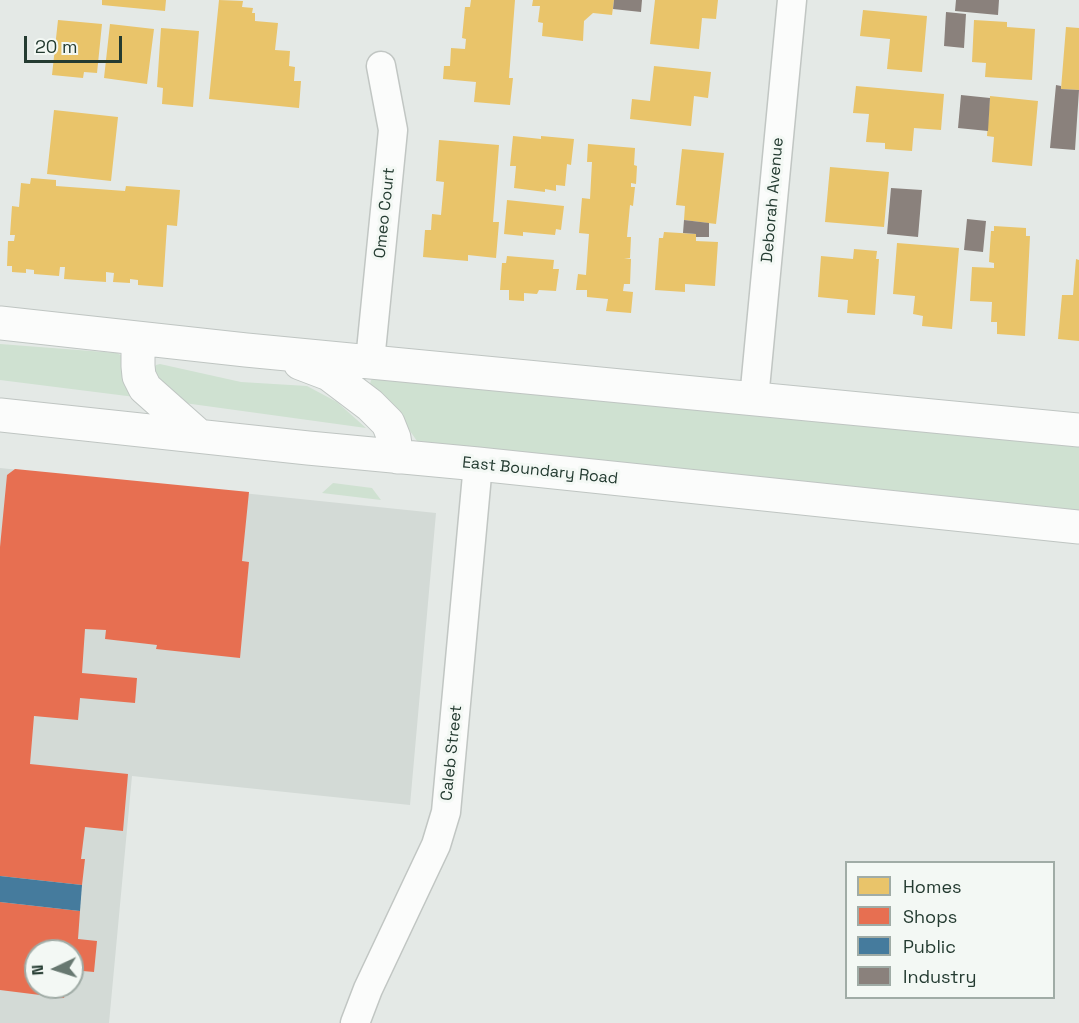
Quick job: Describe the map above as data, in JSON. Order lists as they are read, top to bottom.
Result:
{
  "streets": {
    "main road": ["East Boundary Road"],
    "street": ["Deborah Avenue", "Omeo Court", "Caleb Street"]
  },
  "crossings": [
    ["East Boundary Road", "Caleb Street"]
  ],
  "legend": [
    "Homes",
    "Shops",
    "Public",
    "Industry"
  ],
  "scale_bar": "20 m",
  "north": "left"
}
